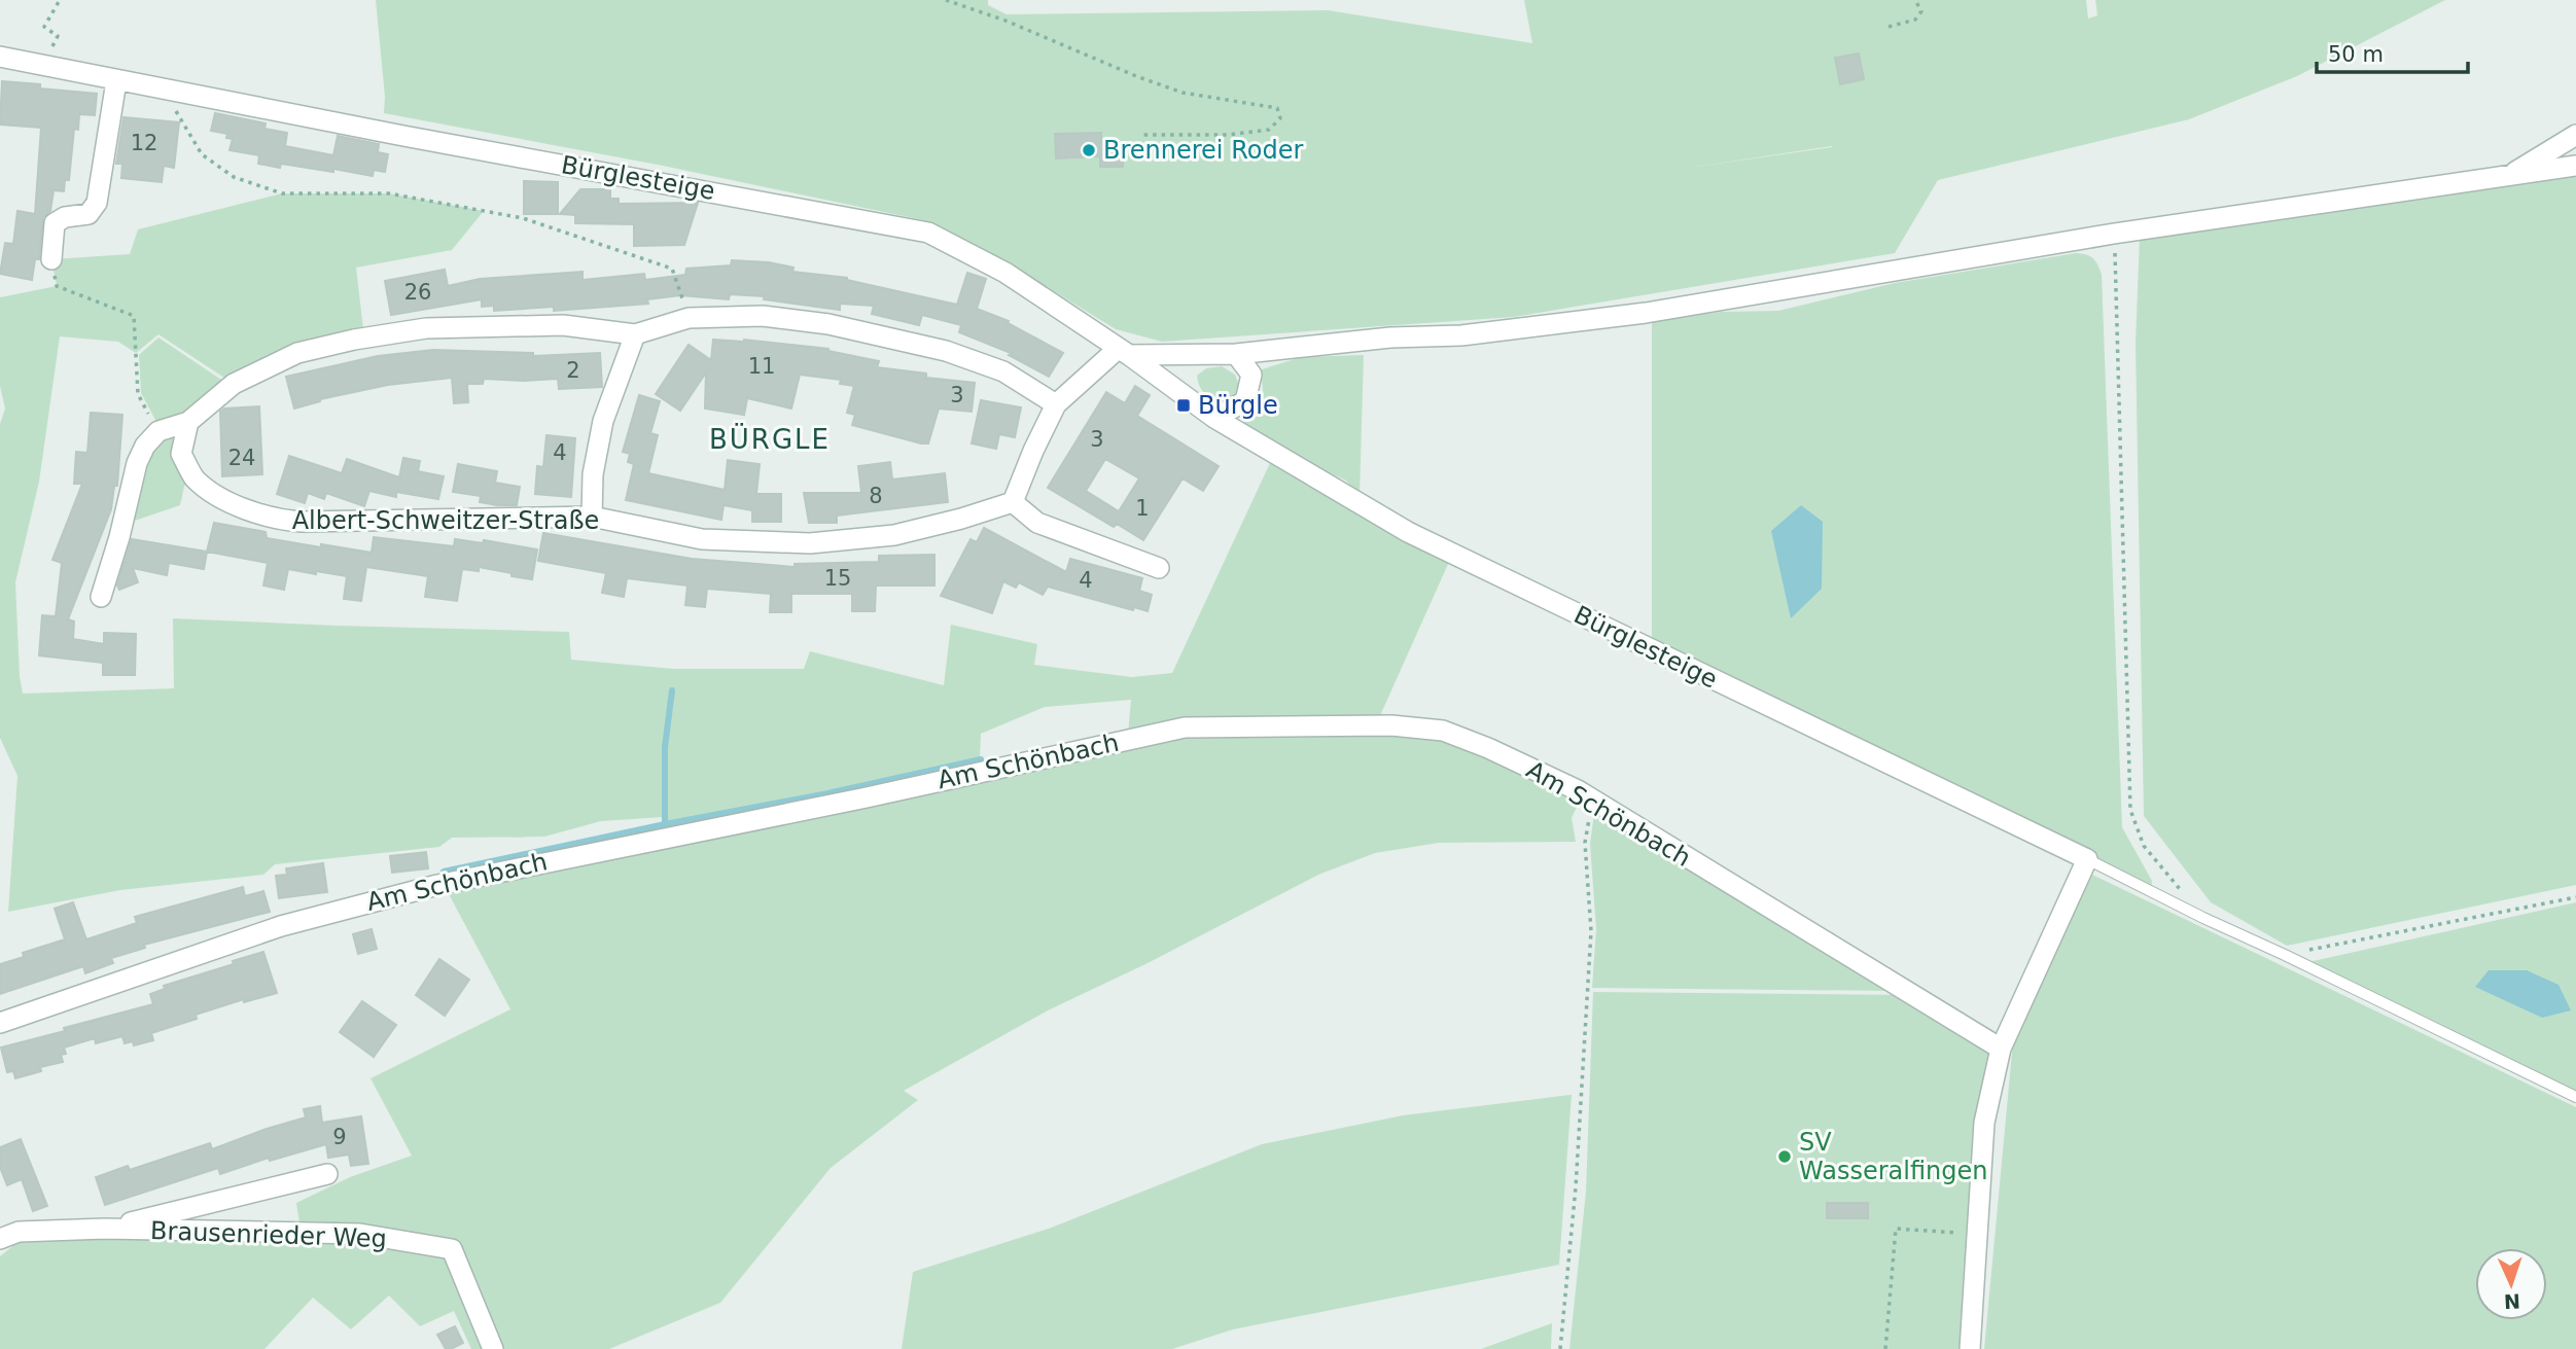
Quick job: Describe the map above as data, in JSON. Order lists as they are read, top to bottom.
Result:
{
  "streets": {
    "street": [
      "Bürglesteige",
      "Albert-Schweitzer-Straße",
      "Am Schönbach",
      "Brausenrieder Weg"
    ]
  },
  "districts": ["BÜRGLE"],
  "places": {
    "other": ["Brennerei Roder", "SV Wasseralfingen"],
    "transit": ["Bürgle"]
  },
  "house_numbers": [
    "12",
    "26",
    "11",
    "2",
    "3",
    "3",
    "4",
    "24",
    "8",
    "1",
    "15",
    "4",
    "9"
  ],
  "scale_bar": "50 m",
  "north": "bottom"
}
